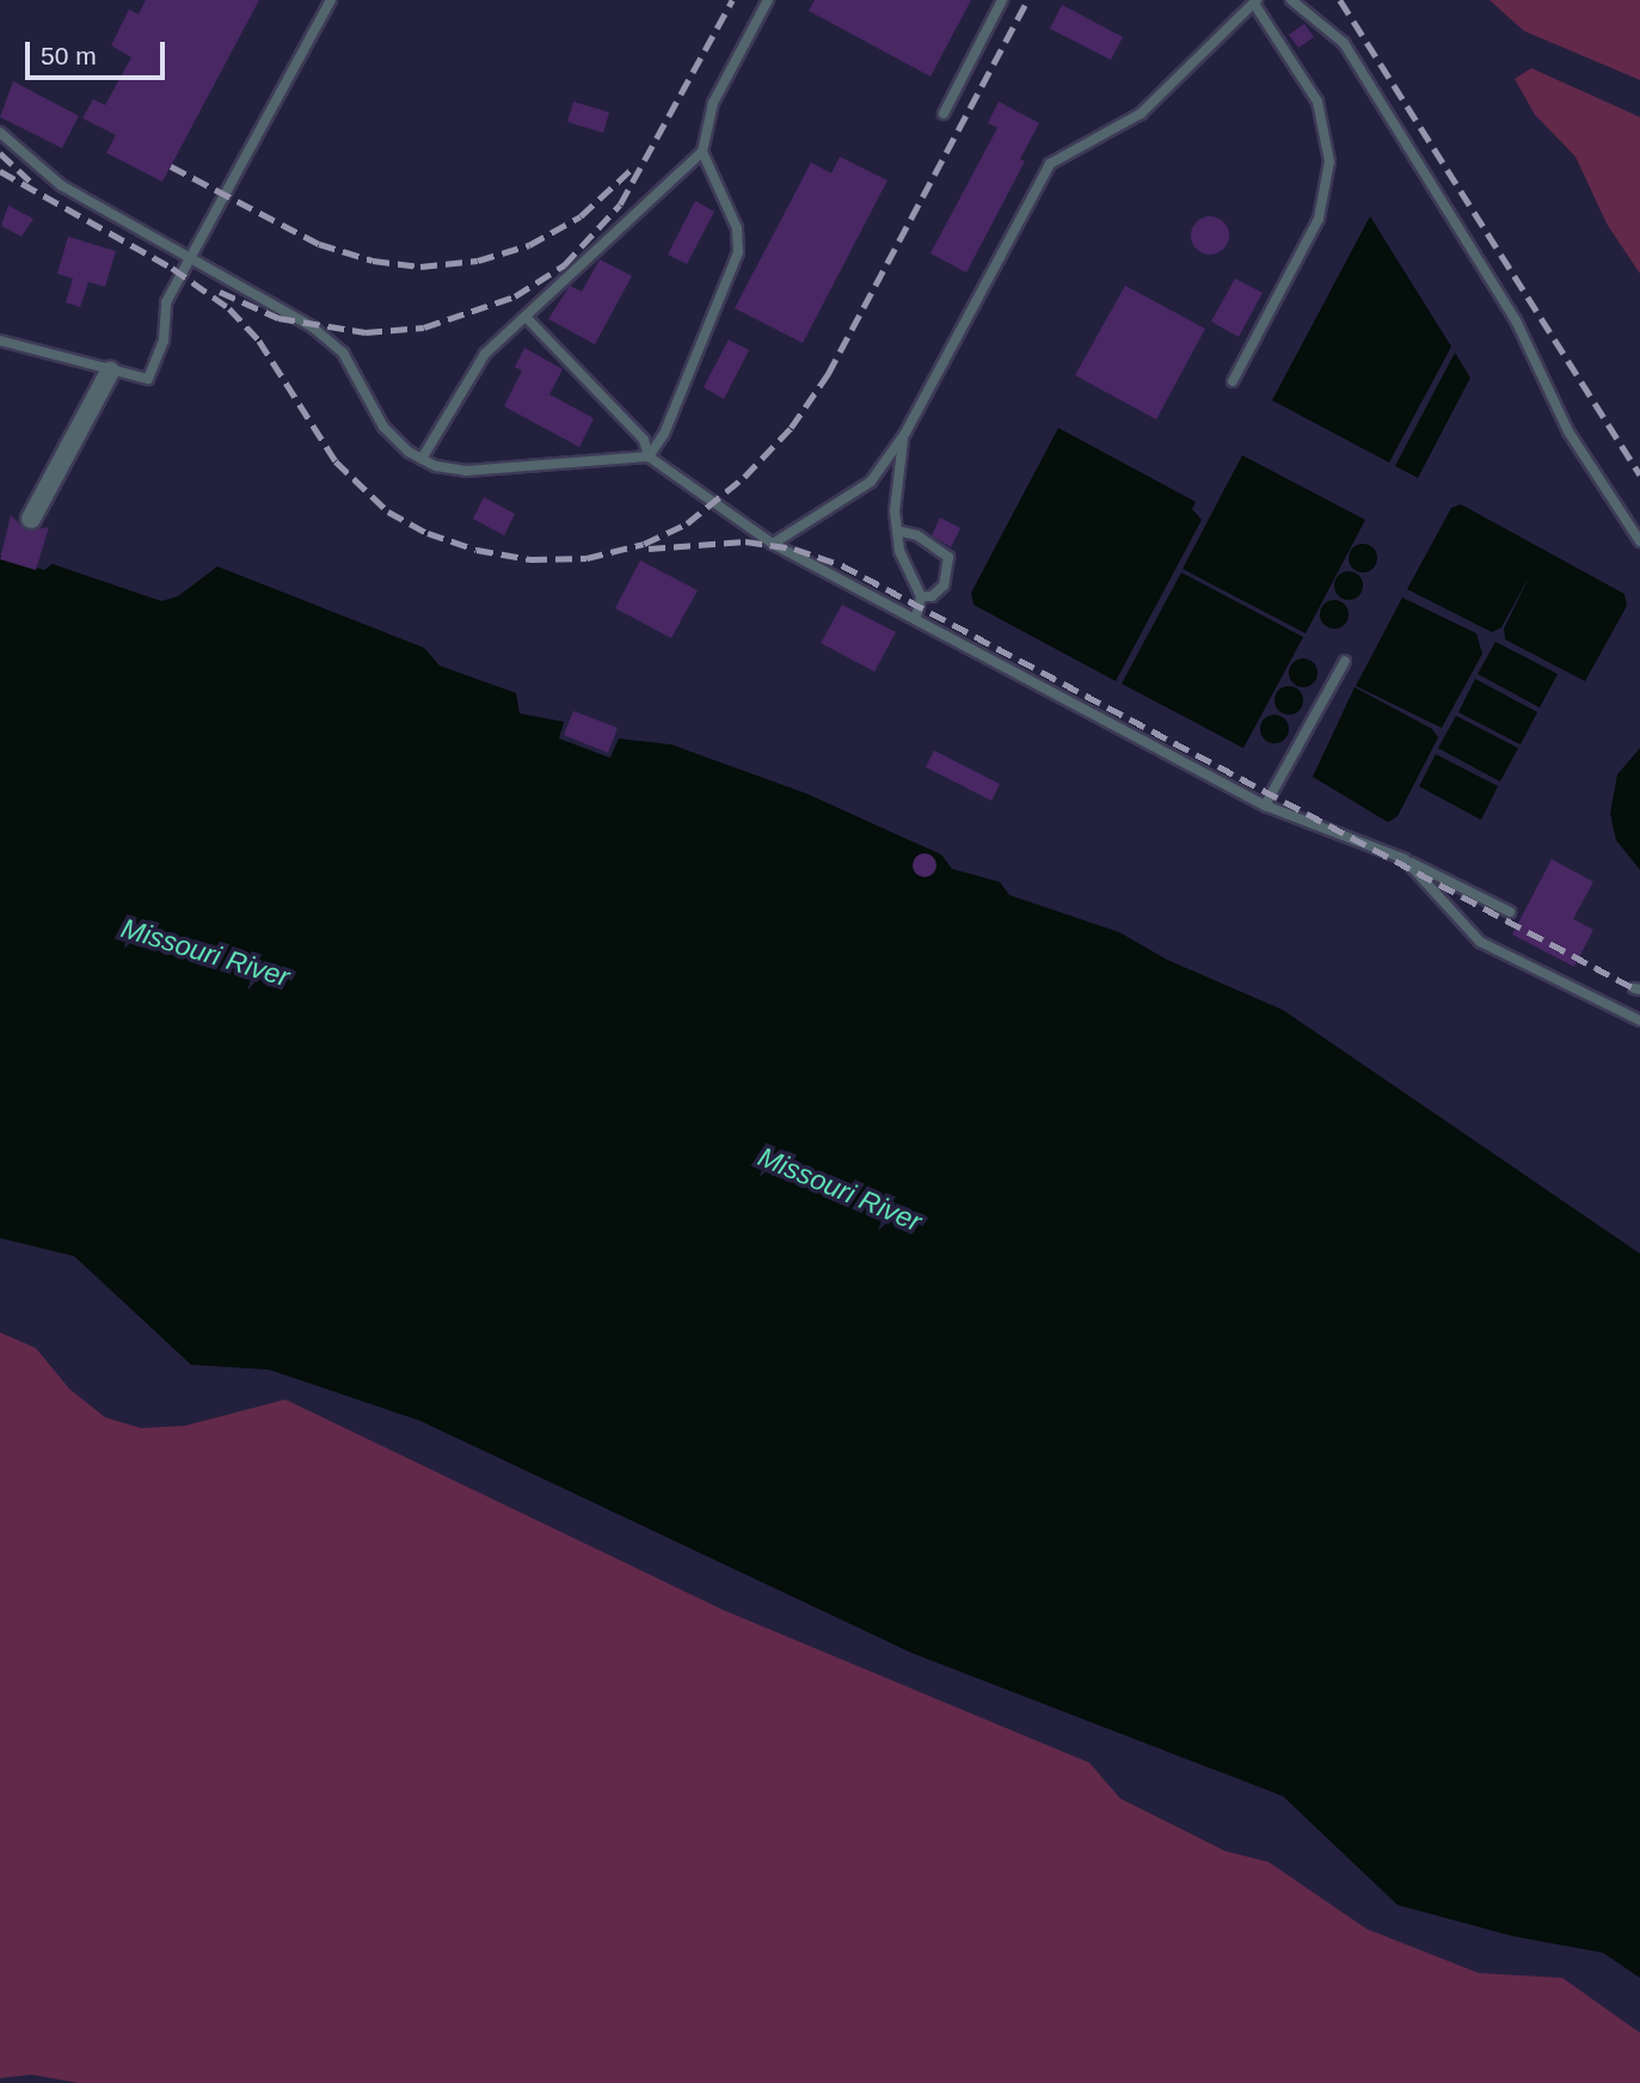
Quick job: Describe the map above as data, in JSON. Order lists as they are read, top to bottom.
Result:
{
  "water": ["Missouri River"],
  "scale_bar": "50 m"
}
